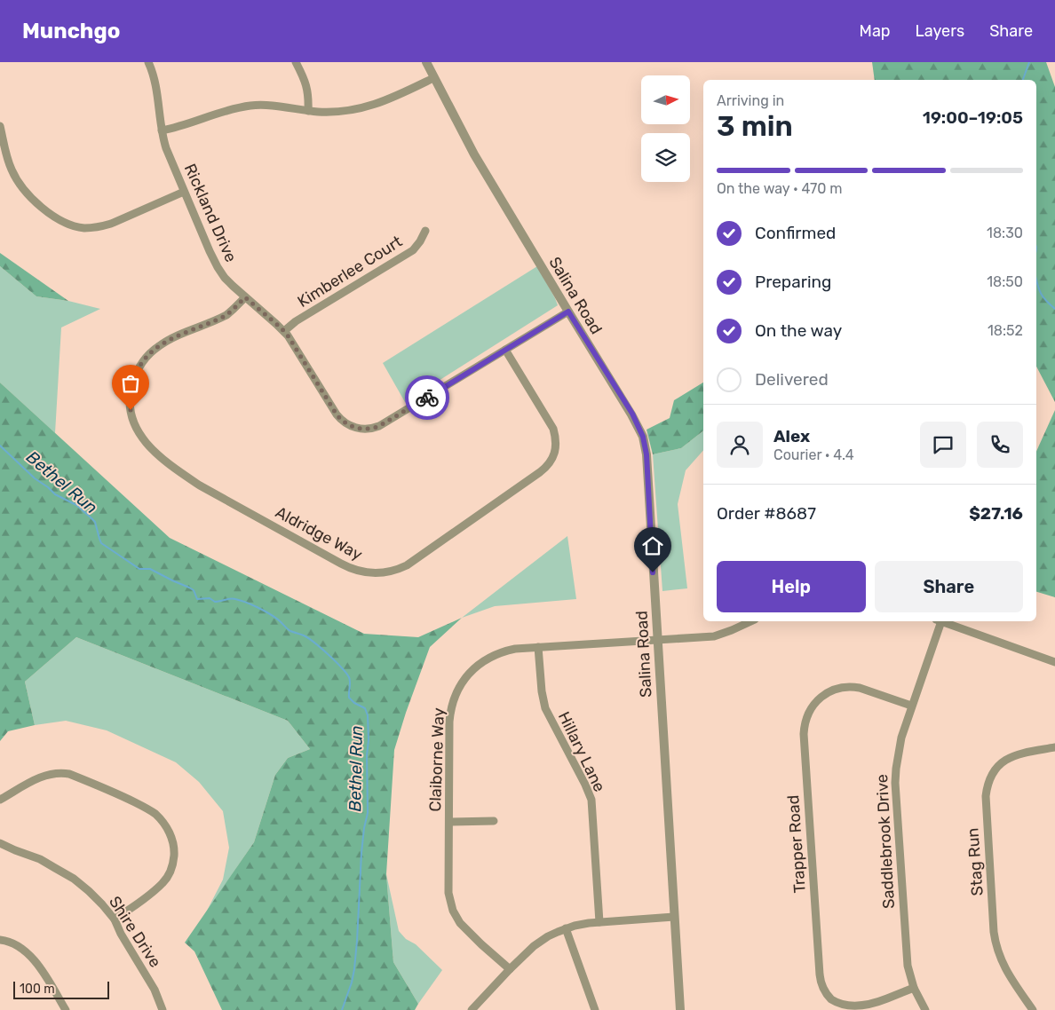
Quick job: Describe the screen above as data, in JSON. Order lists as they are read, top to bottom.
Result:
{
  "streets": {
    "street": [
      "Rickland Drive",
      "Kimberlee Court",
      "Salina Road",
      "Aldridge Way",
      "Hillary Lane",
      "Claiborne Way",
      "Saddlebrook Drive",
      "Trapper Road",
      "Stag Run",
      "Shire Drive"
    ]
  },
  "crossings": [
    ["Rickland Drive", "Kimberlee Court"],
    ["Rickland Drive", "Salina Road"],
    ["Rickland Drive", "Aldridge Way"],
    ["Salina Road", "Claiborne Way"],
    ["Hillary Lane", "Claiborne Way"],
    ["Saddlebrook Drive", "Trapper Road"]
  ],
  "water": ["Bethel Run"],
  "scale_bar": "100 m",
  "north": "right",
  "page": {
    "header": "Munchgo",
    "nav": ["Map", "Layers", "Share"],
    "heading": ["3 min", "Arriving in", "19:00–19:05"],
    "panel": [
      "Alex",
      "Courier · 4.4",
      "Order #8687",
      "$27.16"
    ],
    "bar": "On the way · 470 m",
    "list": [
      ["Confirmed", "18:30"],
      ["Preparing", "18:50"],
      ["On the way", "18:52"],
      "Delivered"
    ],
    "buttons": ["Help", "Share"],
    "scale": "100 m"
  }
}
